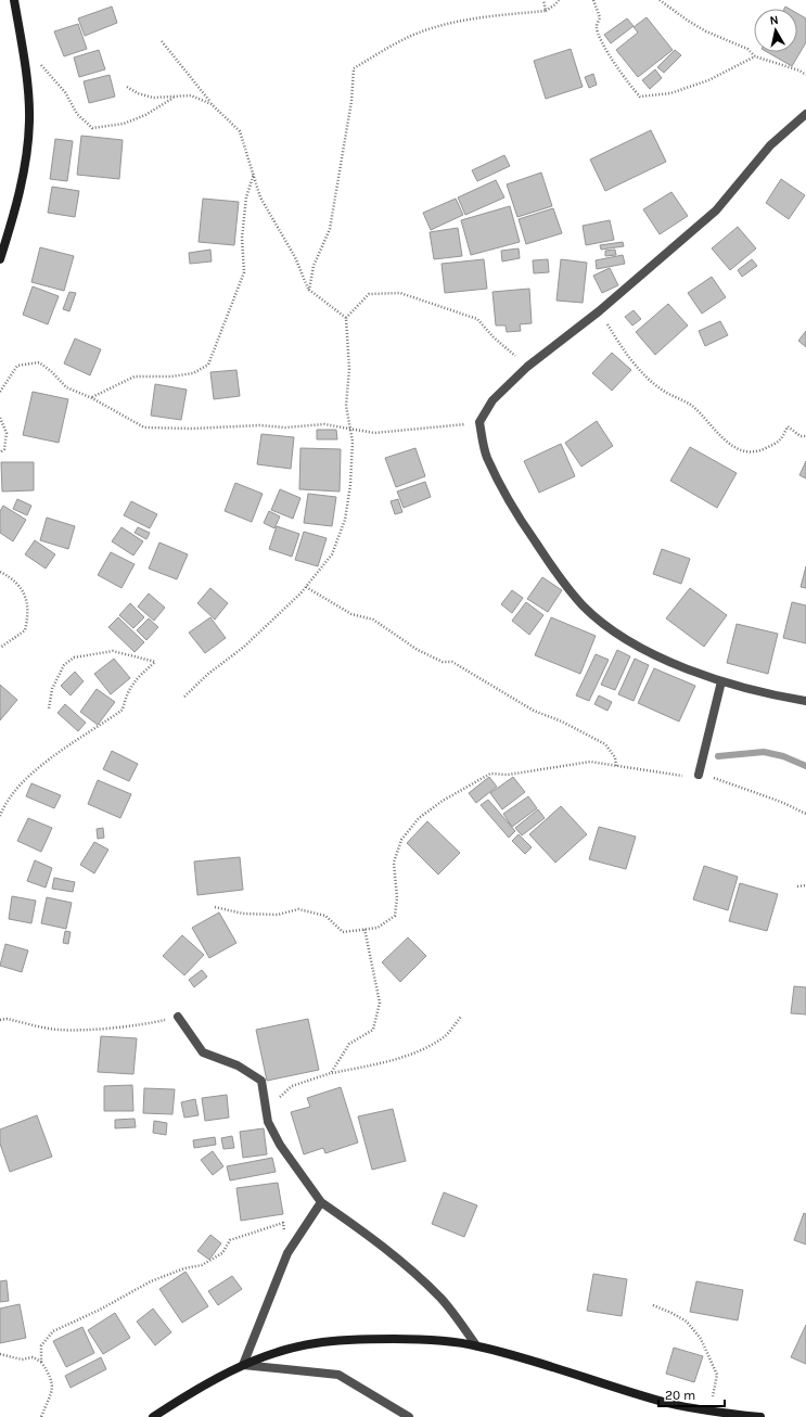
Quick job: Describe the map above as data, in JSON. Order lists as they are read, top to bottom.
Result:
{
  "scale_bar": "20 m",
  "north": "top"
}
